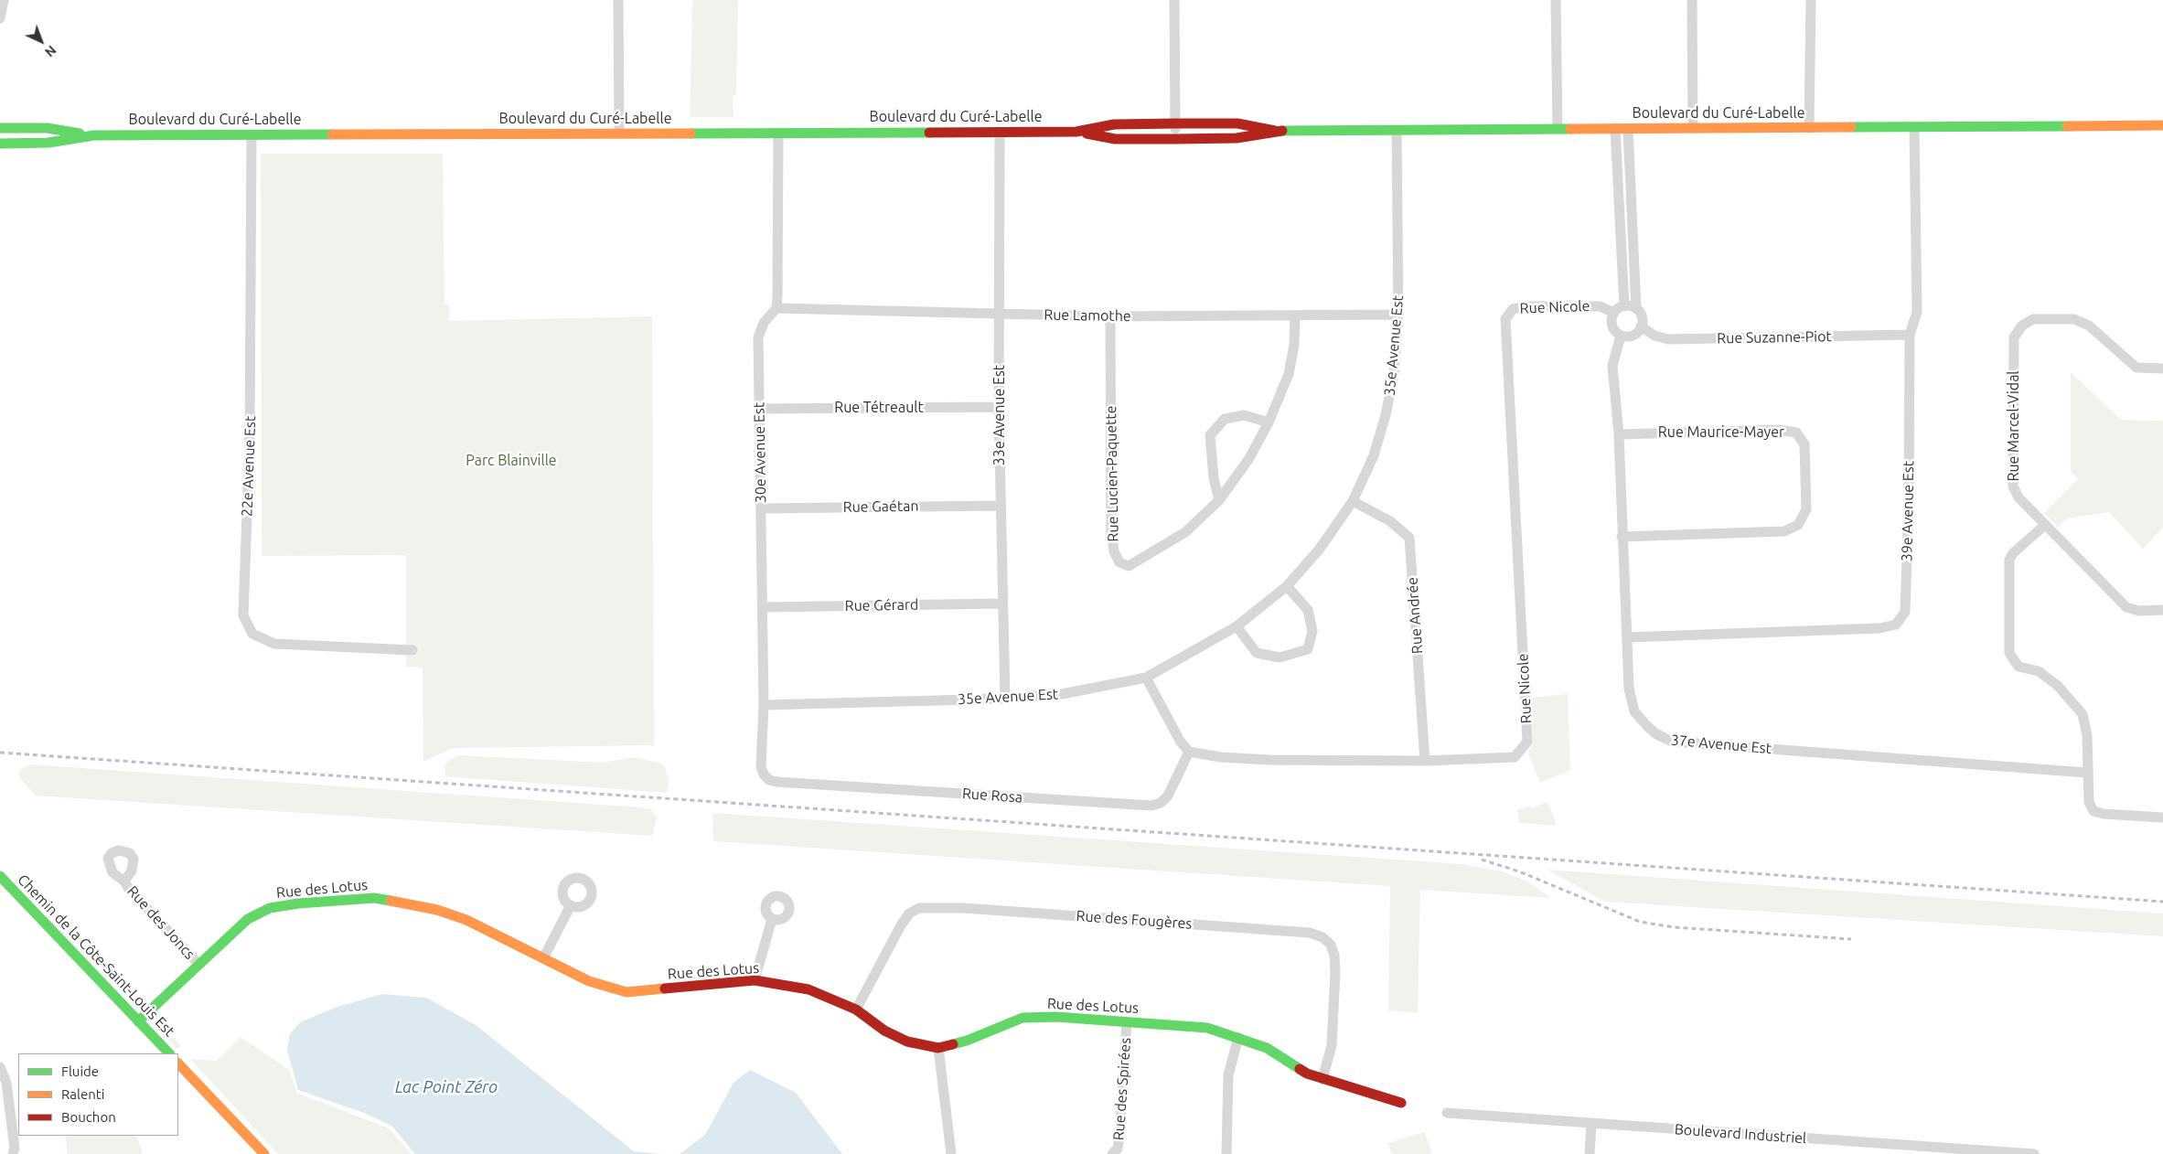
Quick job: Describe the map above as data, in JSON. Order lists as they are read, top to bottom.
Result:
{
  "streets": {
    "main road": ["Boulevard du Curé-Labelle", "Rue des Lotus", "Chemin de la Côte-Saint-Louis Est"],
    "street": [
      "Rue Nicole",
      "Rue Lamothe",
      "Rue Suzanne-Piot",
      "35e Avenue Est",
      "Rue Tétreault",
      "33e Avenue Est",
      "Rue Marcel-Vidal",
      "Rue Maurice-Mayer",
      "30e Avenue Est",
      "22e Avenue Est",
      "Rue Lucien-Paquette",
      "Rue Gaétan",
      "39e Avenue Est",
      "Rue Gérard",
      "Rue Andrée",
      "37e Avenue Est",
      "Rue Rosa",
      "Rue des Fougères",
      "Rue des Joncs",
      "Rue des Spirées",
      "Boulevard Industriel"
    ]
  },
  "crossings": [
    ["Boulevard du Curé-Labelle", "35e Avenue Est"],
    ["Boulevard du Curé-Labelle", "33e Avenue Est"],
    ["Boulevard du Curé-Labelle", "22e Avenue Est"],
    ["Boulevard du Curé-Labelle", "39e Avenue Est"],
    ["Rue Nicole", "Rue Suzanne-Piot"],
    ["Rue Nicole", "Rue Andrée"],
    ["Rue Nicole", "37e Avenue Est"],
    ["Rue Nicole", "Rue Rosa"],
    ["Rue Lamothe", "35e Avenue Est"],
    ["Rue Lamothe", "33e Avenue Est"],
    ["Rue Lamothe", "30e Avenue Est"],
    ["Rue Lamothe", "Rue Lucien-Paquette"],
    ["Rue Suzanne-Piot", "39e Avenue Est"],
    ["Rue Suzanne-Piot", "37e Avenue Est"],
    ["35e Avenue Est", "33e Avenue Est"],
    ["35e Avenue Est", "30e Avenue Est"],
    ["35e Avenue Est", "Rue Andrée"],
    ["Rue Tétreault", "33e Avenue Est"],
    ["Rue Tétreault", "30e Avenue Est"],
    ["33e Avenue Est", "Rue Gaétan"],
    ["33e Avenue Est", "Rue Gérard"],
    ["Rue Maurice-Mayer", "37e Avenue Est"],
    ["30e Avenue Est", "Rue Gaétan"],
    ["30e Avenue Est", "Rue Gérard"],
    ["30e Avenue Est", "Rue Rosa"],
    ["39e Avenue Est", "37e Avenue Est"],
    ["Rue des Lotus", "Rue des Fougères"],
    ["Rue des Lotus", "Rue des Joncs"],
    ["Rue des Lotus", "Chemin de la Côte-Saint-Louis Est"],
    ["Rue des Lotus", "Rue des Spirées"]
  ],
  "water": ["Lac Point Zéro"],
  "parks": ["Parc Blainville"],
  "legend": ["Fluide", "Ralenti", "Bouchon"],
  "north": "bottom right"
}
